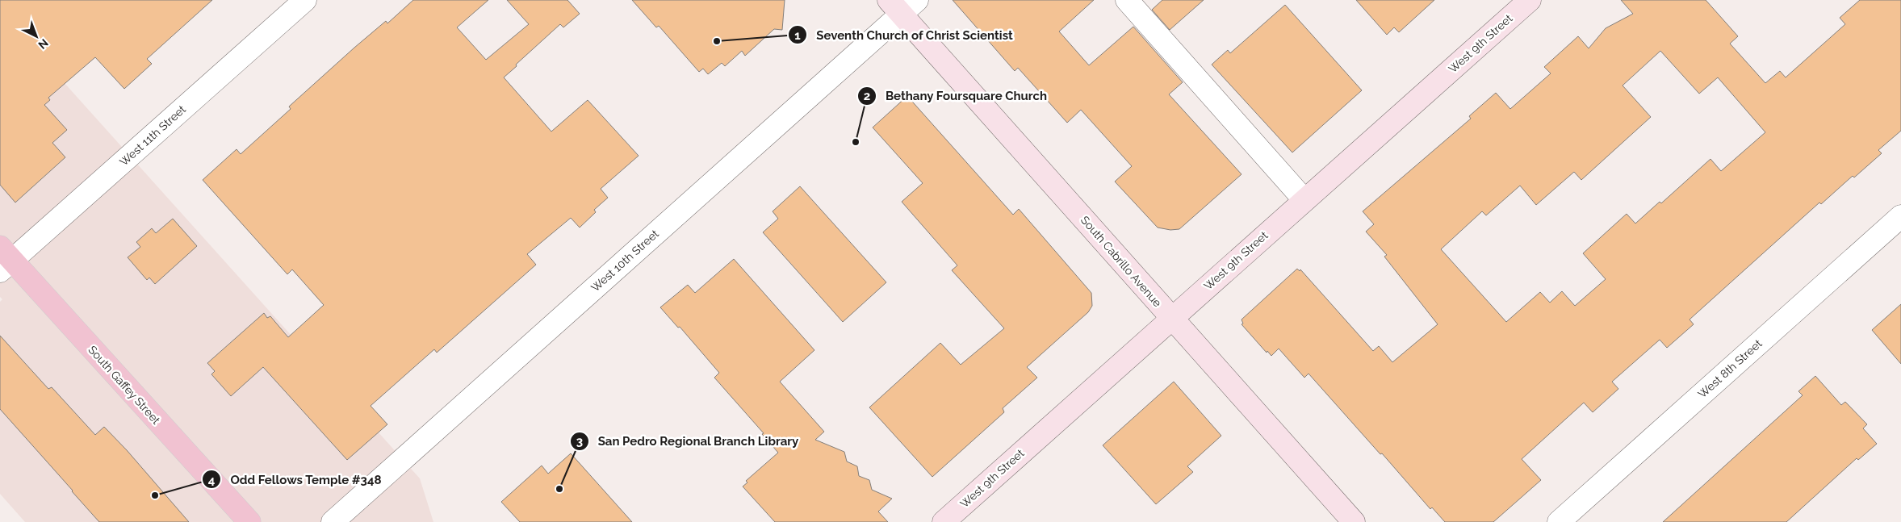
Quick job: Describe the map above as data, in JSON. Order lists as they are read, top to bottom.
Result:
{
  "streets": {
    "main road": ["West 9th Street", "South Cabrillo Avenue", "South Gaffey Street"],
    "street": ["West 11th Street", "West 10th Street", "West 8th Street"]
  },
  "crossings": [
    ["West 9th Street", "South Cabrillo Avenue"],
    ["West 11th Street", "South Gaffey Street"],
    ["West 10th Street", "South Cabrillo Avenue"]
  ],
  "places": [
    "Seventh Church of Christ Scientist",
    "Bethany Foursquare Church",
    "San Pedro Regional Branch Library",
    "Odd Fellows Temple #348"
  ],
  "north": "bottom right"
}
